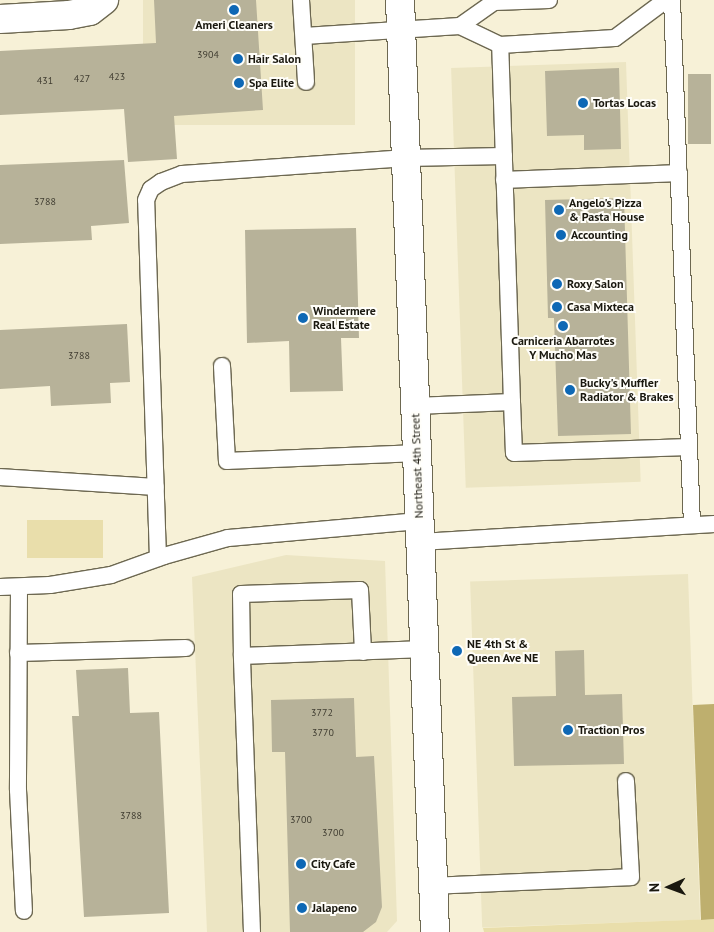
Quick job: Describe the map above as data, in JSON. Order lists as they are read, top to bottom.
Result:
{
  "streets": {
    "main road": ["Northeast 4th Street"]
  },
  "places": [
    "Ameri Cleaners",
    "Hair Salon",
    "Spa Elite",
    "Tortas Locas",
    "Angelo's Pizza & Pasta House",
    "Accounting",
    "Roxy Salon",
    "Casa Mixteca",
    "Windermere Real Estate",
    "Carniceria Abarrotes Y Mucho Mas",
    "Bucky's Muffler Radiator & Brakes",
    "NE 4th St & Queen Ave NE",
    "Traction Pros",
    "City Cafe",
    "Jalapeno"
  ],
  "house_numbers": [
    "3904",
    "423",
    "427",
    "431",
    "3788",
    "3788",
    "3772",
    "3770",
    "3788",
    "3700",
    "3700"
  ],
  "north": "left"
}
